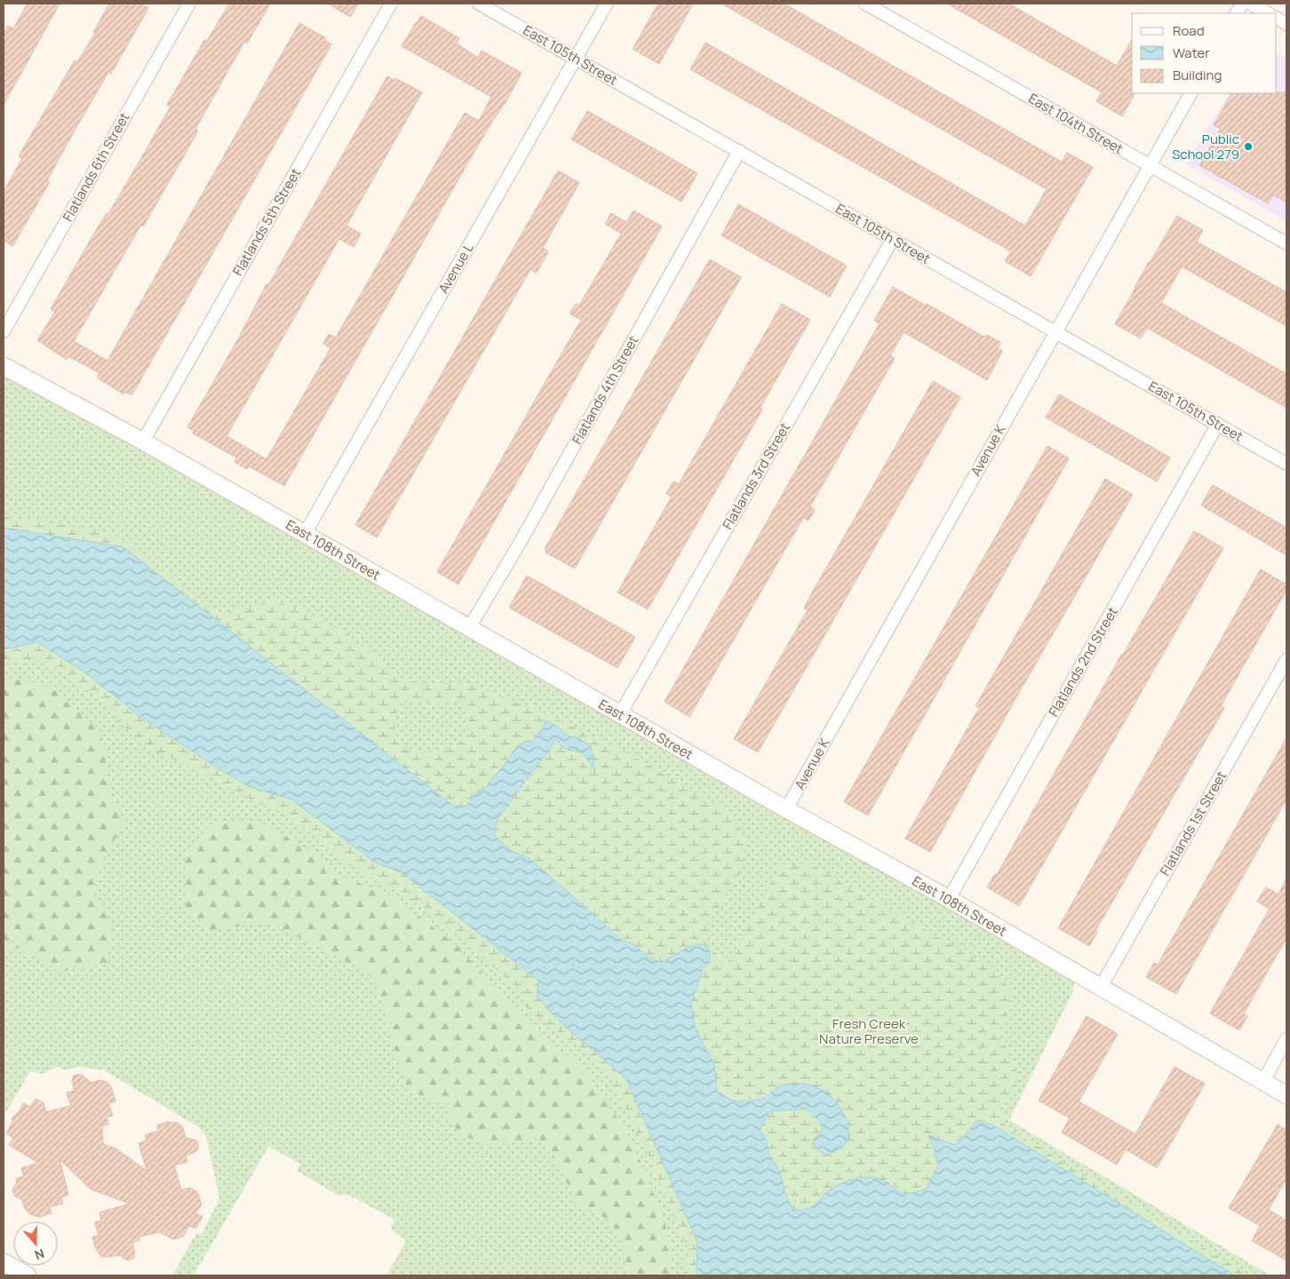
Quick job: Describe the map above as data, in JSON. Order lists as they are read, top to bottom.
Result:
{
  "streets": {
    "street": [
      "East 105th Street",
      "East 104th Street",
      "Flatlands 6th Street",
      "Flatlands 5th Street",
      "Avenue L",
      "Flatlands 4th Street",
      "Avenue K",
      "Flatlands 3rd Street",
      "East 108th Street",
      "Flatlands 2nd Street",
      "Flatlands 1st Street"
    ]
  },
  "crossings": [
    ["East 105th Street", "Avenue L"],
    ["East 105th Street", "Flatlands 4th Street"],
    ["East 105th Street", "Avenue K"],
    ["East 105th Street", "Flatlands 3rd Street"],
    ["East 105th Street", "Flatlands 2nd Street"],
    ["East 104th Street", "Avenue K"],
    ["Flatlands 5th Street", "East 108th Street"],
    ["Avenue L", "East 108th Street"],
    ["Flatlands 4th Street", "East 108th Street"],
    ["Avenue K", "East 108th Street"],
    ["Flatlands 3rd Street", "East 108th Street"],
    ["East 108th Street", "Flatlands 2nd Street"],
    ["East 108th Street", "Flatlands 1st Street"]
  ],
  "parks": ["Fresh Creek Nature Preserve"],
  "places": ["Public School 279"],
  "legend": ["Road", "Water", "Building"],
  "north": "bottom"
}
